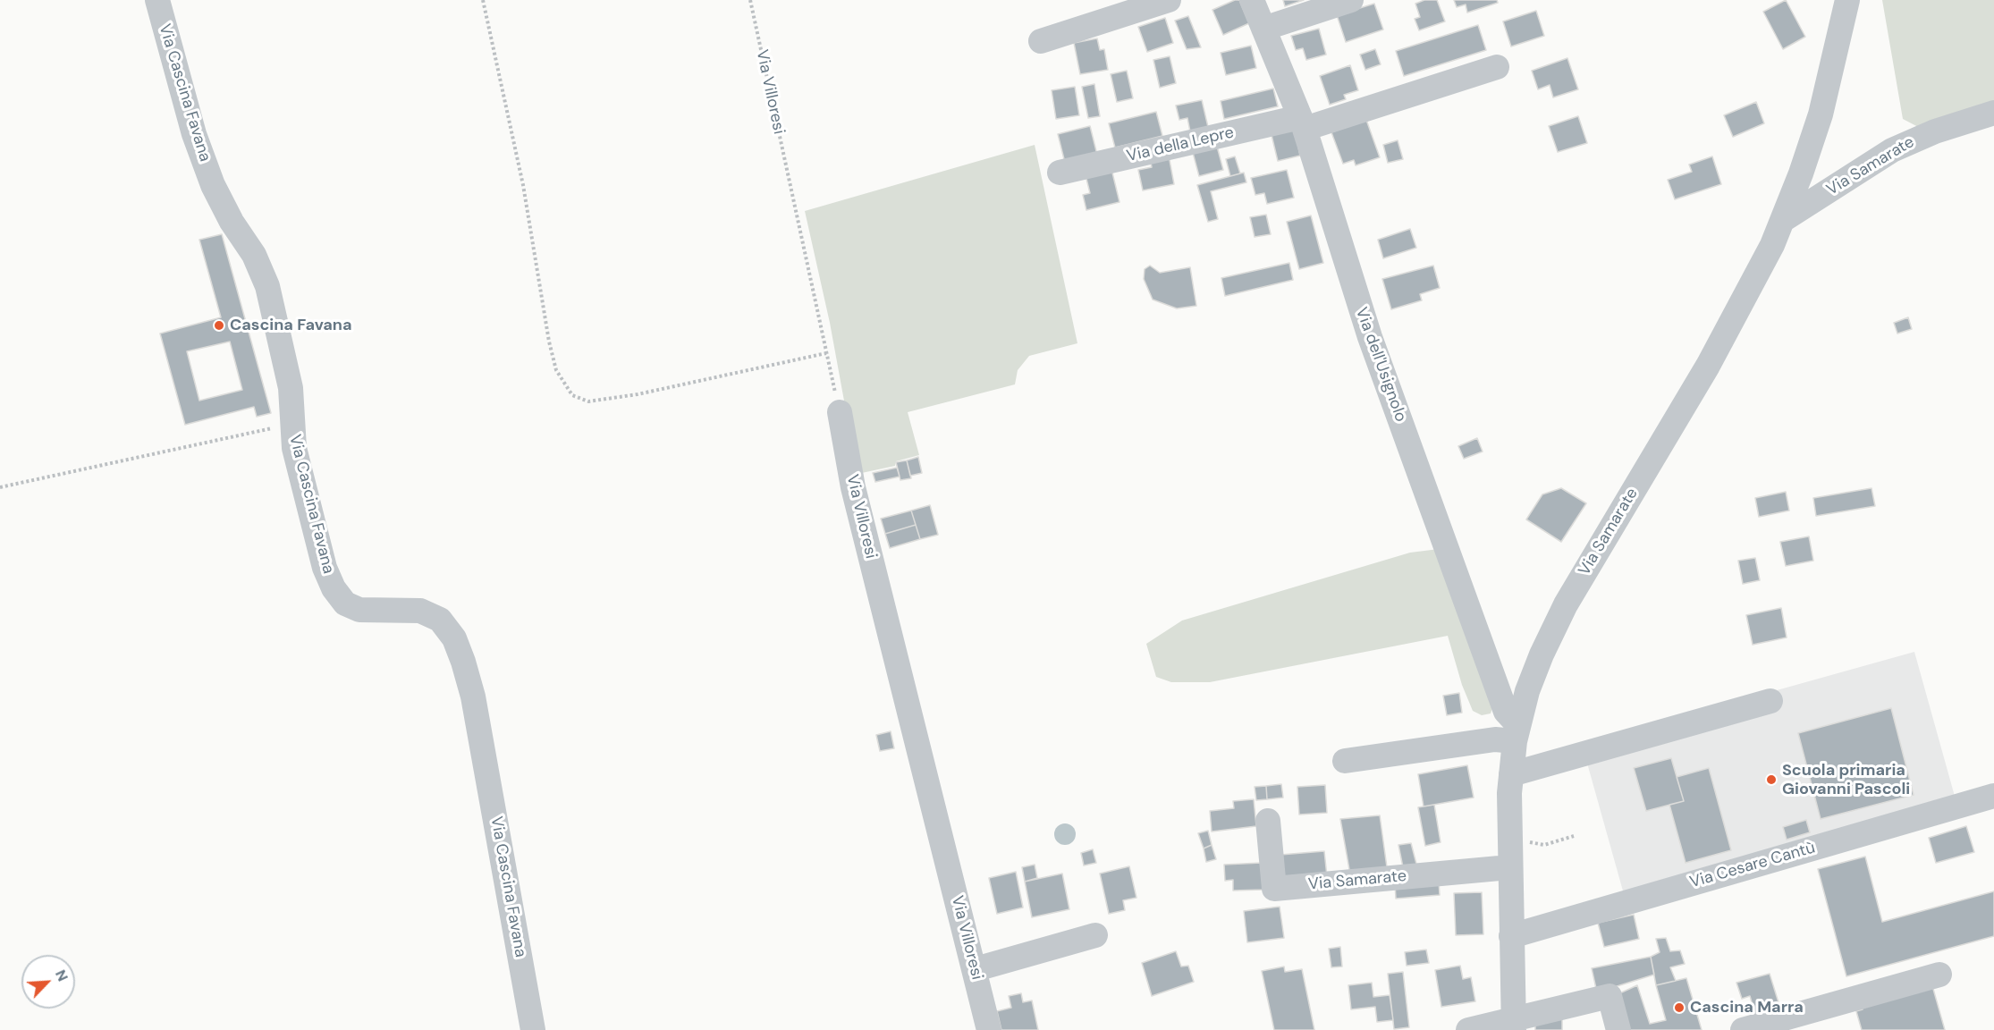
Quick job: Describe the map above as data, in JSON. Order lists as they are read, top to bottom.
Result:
{
  "streets": {
    "street": [
      "Via Villoresi",
      "Via Cascina Favana",
      "Via della Lepre",
      "Via Samarate",
      "Via dell'Usignolo",
      "Via Cesare Cantù"
    ]
  },
  "crossings": [
    ["Via della Lepre", "Via dell'Usignolo"],
    ["Via Samarate", "Via dell'Usignolo"],
    ["Via Samarate", "Via Cesare Cantù"]
  ],
  "places": ["Cascina Favana", "Scuola primaria Giovanni Pascoli", "Cascina Marra"],
  "north": "top right"
}
